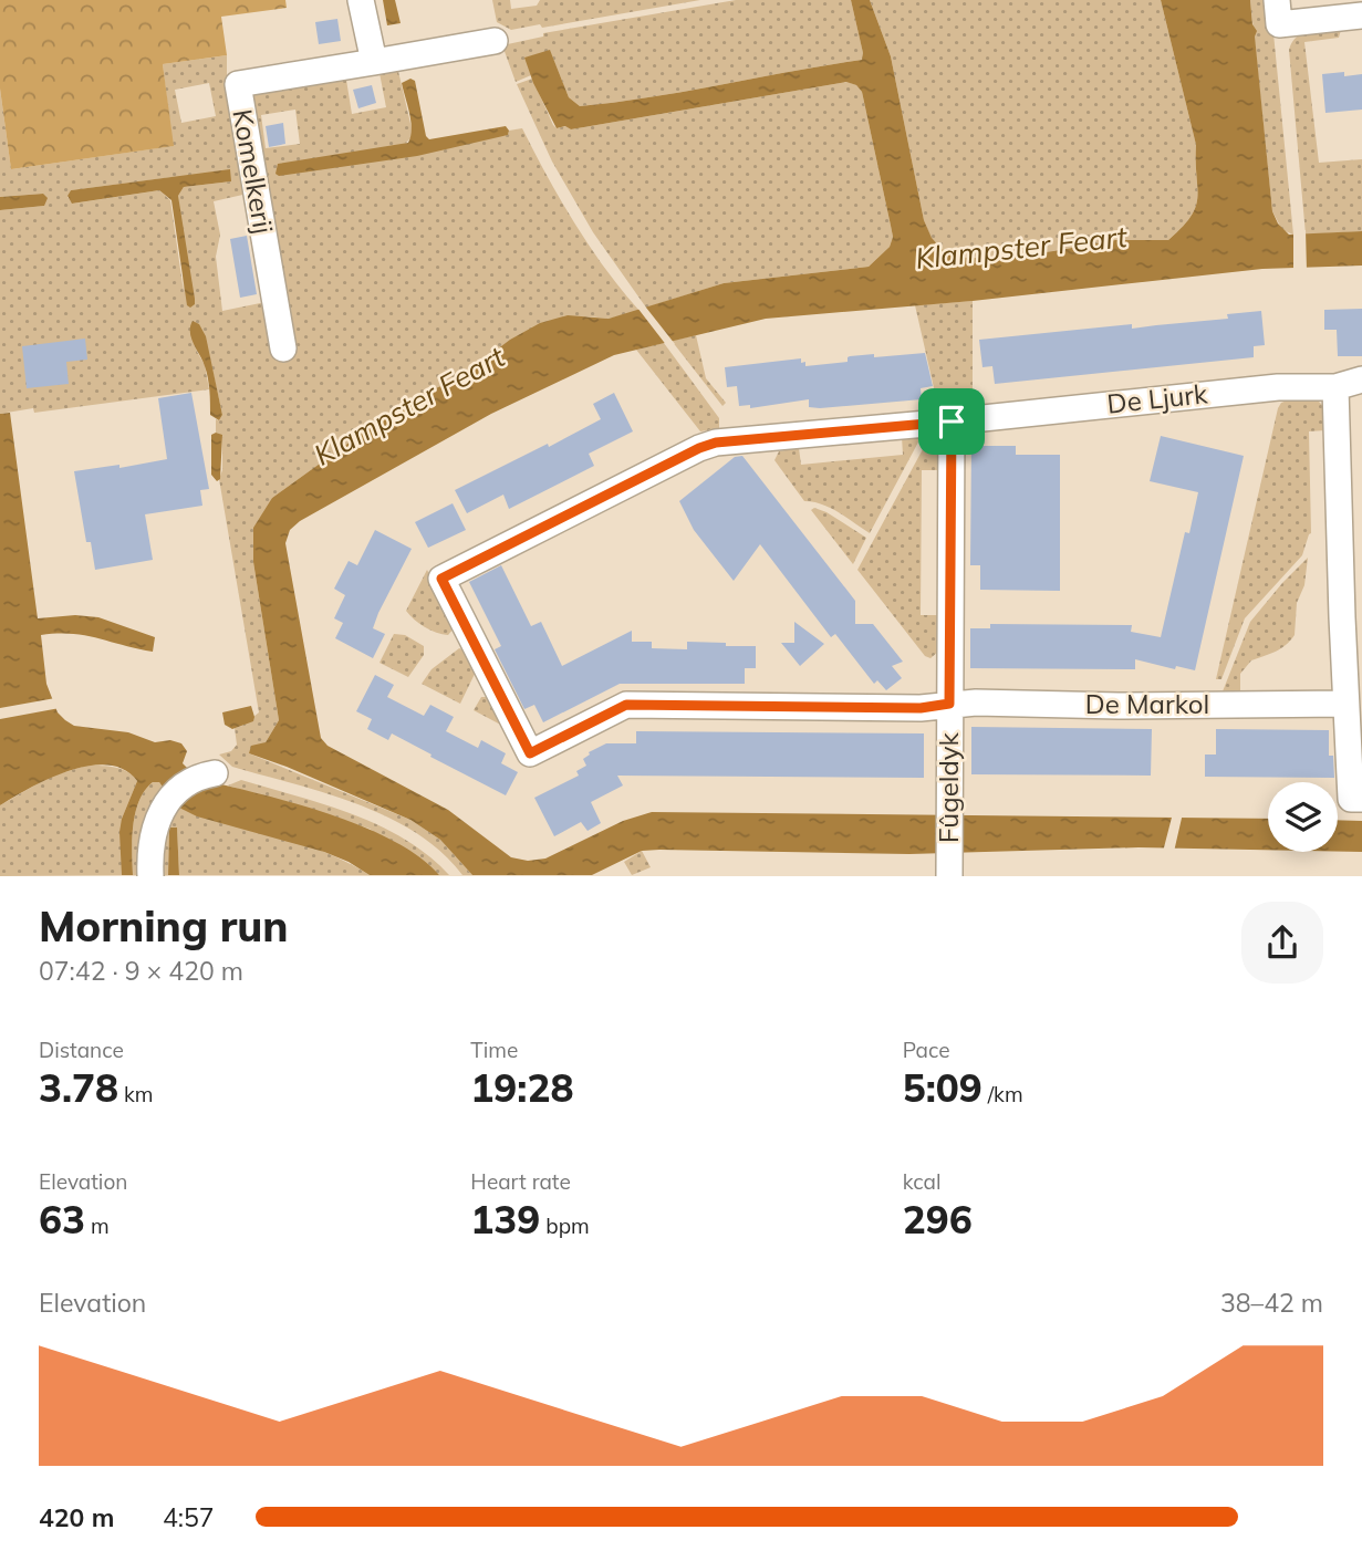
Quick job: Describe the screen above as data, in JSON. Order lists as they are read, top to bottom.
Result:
{
  "streets": {
    "street": [
      "Komelkerij",
      "De Ljurk",
      "De Markol",
      "Fûgeldyk"
    ]
  },
  "crossings": [
    ["De Ljurk", "De Markol"],
    ["De Ljurk", "Fûgeldyk"],
    ["De Markol", "Fûgeldyk"]
  ],
  "water": ["Klampster Feart"],
  "page": {
    "heading": ["Morning run", "07:42 · 9 × 420 m"],
    "stats": [
      ["Distance", "3.78 km"],
      ["Time", "19:28"],
      ["Pace", "5:09 /km"],
      ["Elevation", "63 m"],
      ["Heart rate", "139 bpm"],
      ["kcal", "296"]
    ],
    "chart": ["Elevation", "38–42 m"],
    "list": [
      {
        "name": "420 m",
        "note": "4:57"
      }
    ]
  }
}
